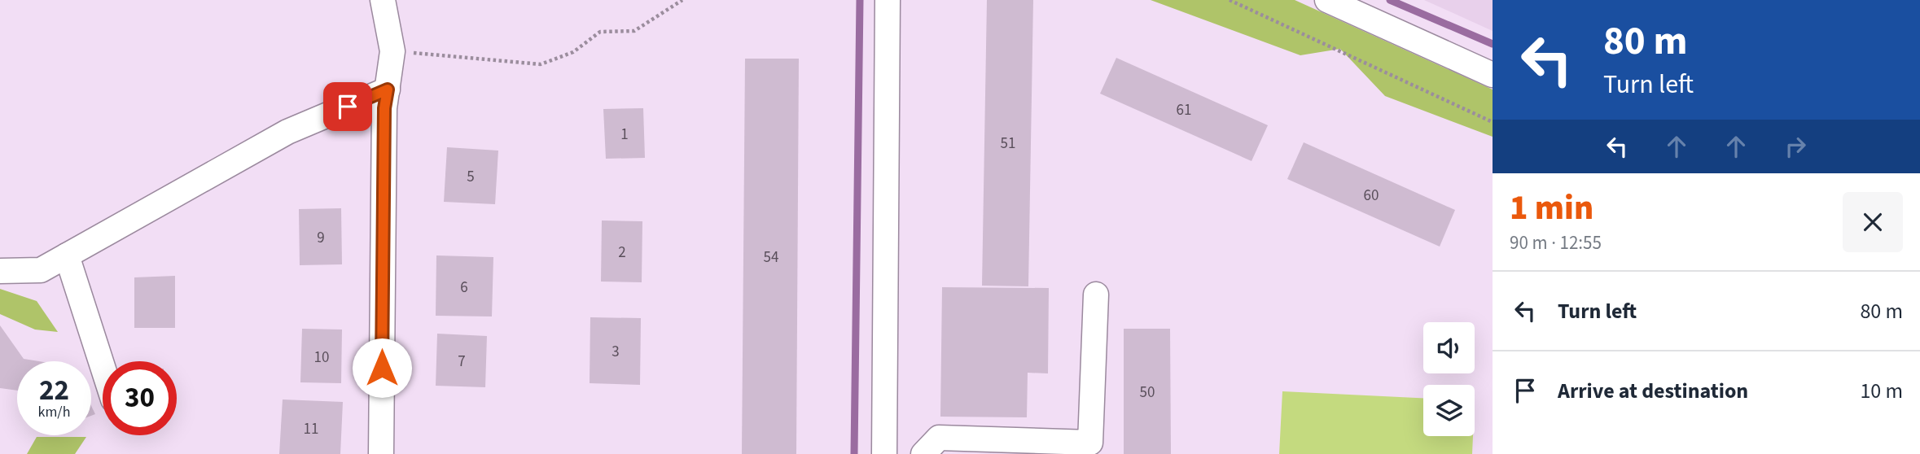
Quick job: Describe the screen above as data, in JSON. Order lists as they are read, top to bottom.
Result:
{
  "house_numbers": [
    "61",
    "1",
    "51",
    "5",
    "60",
    "9",
    "2",
    "54",
    "6",
    "3",
    "10",
    "7",
    "50",
    "11"
  ],
  "page": {
    "turn": ["80 m", "Turn left"],
    "heading": ["1 min", "90 m · 12:55"],
    "list": [
      {
        "name": "Turn left",
        "value": "80 m"
      },
      {
        "name": "Arrive at destination",
        "value": "10 m"
      }
    ],
    "speed": "22 km/h",
    "limit": "30"
  }
}
